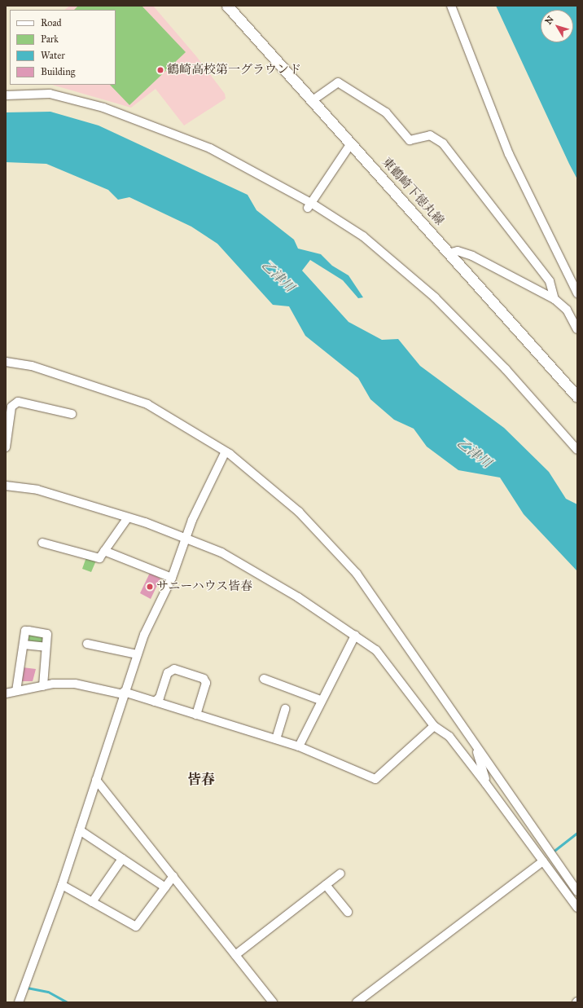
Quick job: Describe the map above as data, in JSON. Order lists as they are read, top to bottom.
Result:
{
  "streets": {
    "street": ["東鶴崎下徳丸線"]
  },
  "districts": ["皆春"],
  "water": ["乙津川"],
  "places": ["鶴崎高校第一グラウンド", "サニーハウス皆春"],
  "legend": [
    "Road",
    "Park",
    "Water",
    "Building"
  ],
  "north": "top left"
}
